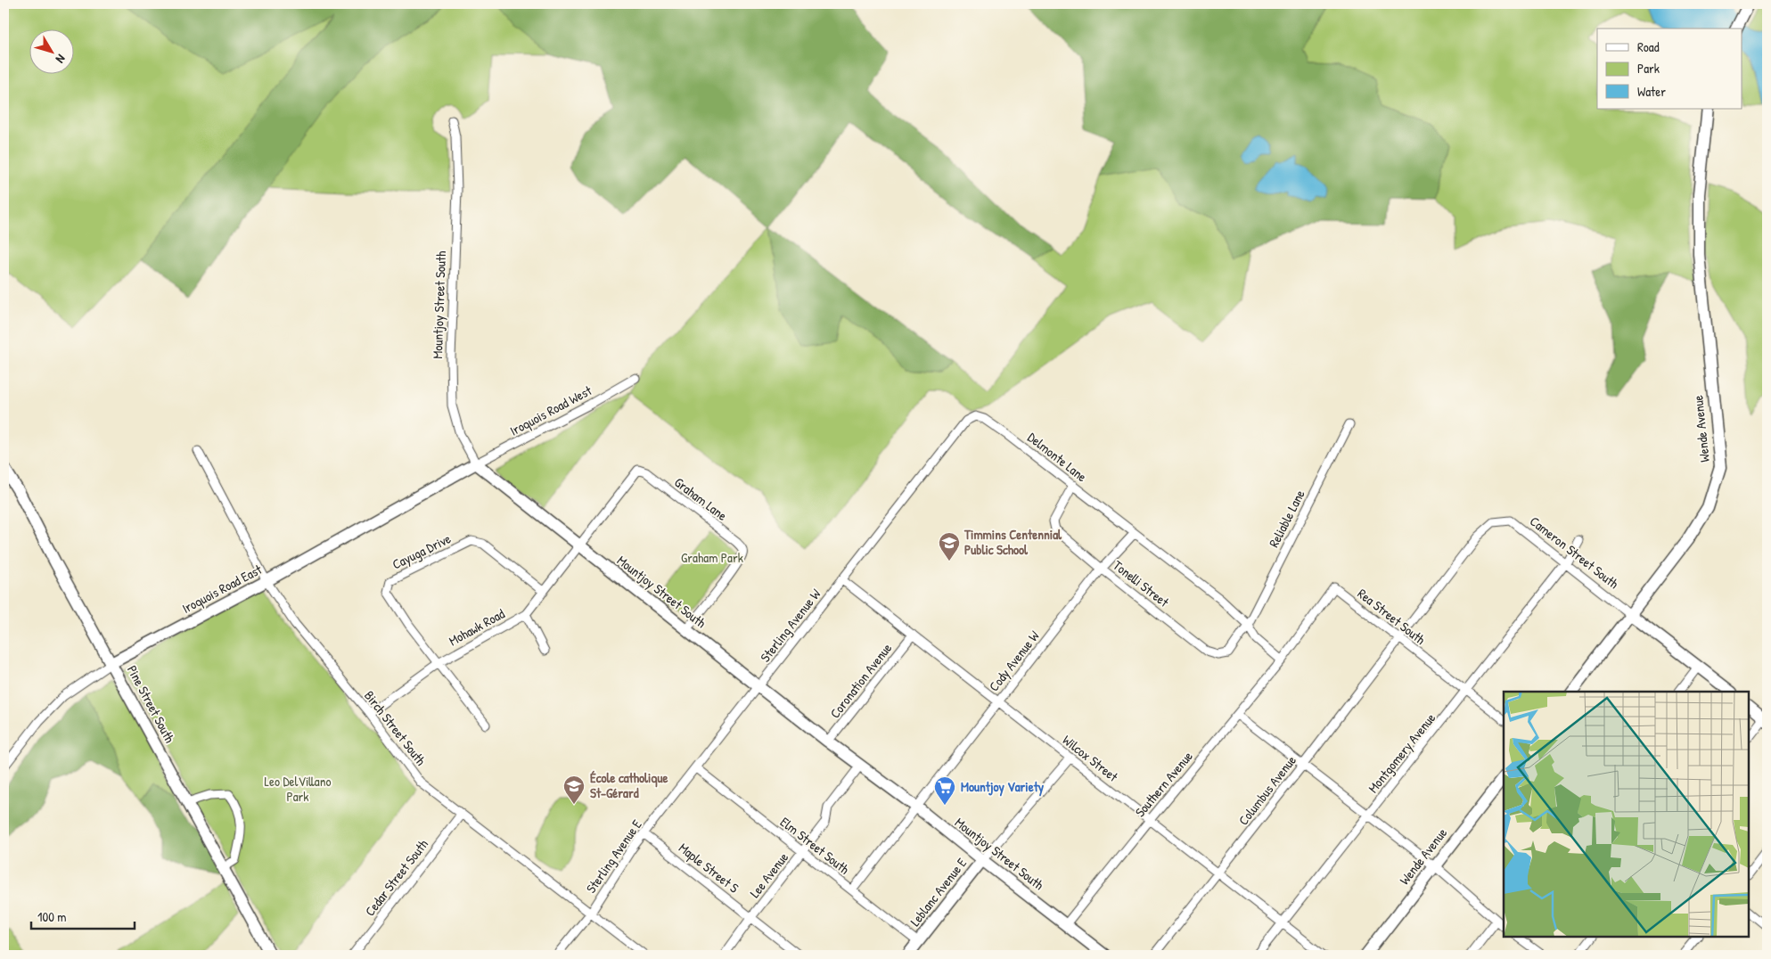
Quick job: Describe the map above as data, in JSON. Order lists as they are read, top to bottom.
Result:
{
  "streets": {
    "street": [
      "Mountjoy Street South",
      "Iroquois Road West",
      "Wende Avenue",
      "Delmonte Lane",
      "Graham Lane",
      "Reliable Lane",
      "Cayuga Drive",
      "Cameron Street South",
      "Tonelli Street",
      "Iroquois Road East",
      "Rea Street South",
      "Sterling Avenue W",
      "Mohawk Road",
      "Cody Avenue W",
      "Coronation Avenue",
      "Pine Street South",
      "Birch Street South",
      "Montgomery Avenue",
      "Wilcox Street",
      "Southern Avenue",
      "Columbus Avenue",
      "Elm Street South",
      "Sterling Avenue E",
      "Maple Street S",
      "Lee Avenue",
      "Cedar Street South",
      "Leblanc Avenue E"
    ]
  },
  "crossings": [
    ["Mountjoy Street South", "Iroquois Road West"],
    ["Mountjoy Street South", "Graham Lane"],
    ["Mountjoy Street South", "Iroquois Road East"],
    ["Mountjoy Street South", "Sterling Avenue W"],
    ["Mountjoy Street South", "Mohawk Road"],
    ["Mountjoy Street South", "Cody Avenue W"],
    ["Mountjoy Street South", "Coronation Avenue"],
    ["Mountjoy Street South", "Southern Avenue"],
    ["Mountjoy Street South", "Sterling Avenue E"],
    ["Mountjoy Street South", "Lee Avenue"],
    ["Mountjoy Street South", "Leblanc Avenue E"],
    ["Iroquois Road West", "Iroquois Road East"],
    ["Wende Avenue", "Cameron Street South"],
    ["Delmonte Lane", "Reliable Lane"],
    ["Delmonte Lane", "Tonelli Street"],
    ["Delmonte Lane", "Rea Street South"],
    ["Delmonte Lane", "Sterling Avenue W"],
    ["Delmonte Lane", "Cody Avenue W"],
    ["Delmonte Lane", "Wilcox Street"],
    ["Delmonte Lane", "Southern Avenue"],
    ["Graham Lane", "Mohawk Road"],
    ["Reliable Lane", "Tonelli Street"],
    ["Cayuga Drive", "Mohawk Road"],
    ["Cameron Street South", "Rea Street South"],
    ["Cameron Street South", "Montgomery Avenue"],
    ["Cameron Street South", "Columbus Avenue"],
    ["Tonelli Street", "Cody Avenue W"],
    ["Iroquois Road East", "Pine Street South"],
    ["Iroquois Road East", "Birch Street South"],
    ["Rea Street South", "Montgomery Avenue"],
    ["Rea Street South", "Southern Avenue"],
    ["Rea Street South", "Columbus Avenue"],
    ["Sterling Avenue W", "Wilcox Street"],
    ["Sterling Avenue W", "Sterling Avenue E"],
    ["Mohawk Road", "Birch Street South"],
    ["Cody Avenue W", "Wilcox Street"],
    ["Cody Avenue W", "Elm Street South"],
    ["Coronation Avenue", "Wilcox Street"],
    ["Birch Street South", "Sterling Avenue E"],
    ["Birch Street South", "Cedar Street South"],
    ["Montgomery Avenue", "Wilcox Street"],
    ["Wilcox Street", "Southern Avenue"],
    ["Wilcox Street", "Columbus Avenue"],
    ["Elm Street South", "Sterling Avenue E"],
    ["Elm Street South", "Lee Avenue"],
    ["Elm Street South", "Leblanc Avenue E"],
    ["Sterling Avenue E", "Maple Street S"],
    ["Maple Street S", "Lee Avenue"]
  ],
  "parks": ["Graham Park", "Leo DelVillano Park"],
  "places": {
    "school or university": ["Timmins Centennial Public School", "École catholique St-Gérard"],
    "supermarket": ["Mountjoy Variety"]
  },
  "legend": ["Road", "Park", "Water"],
  "scale_bar": "100 m",
  "north": "bottom right"
}
